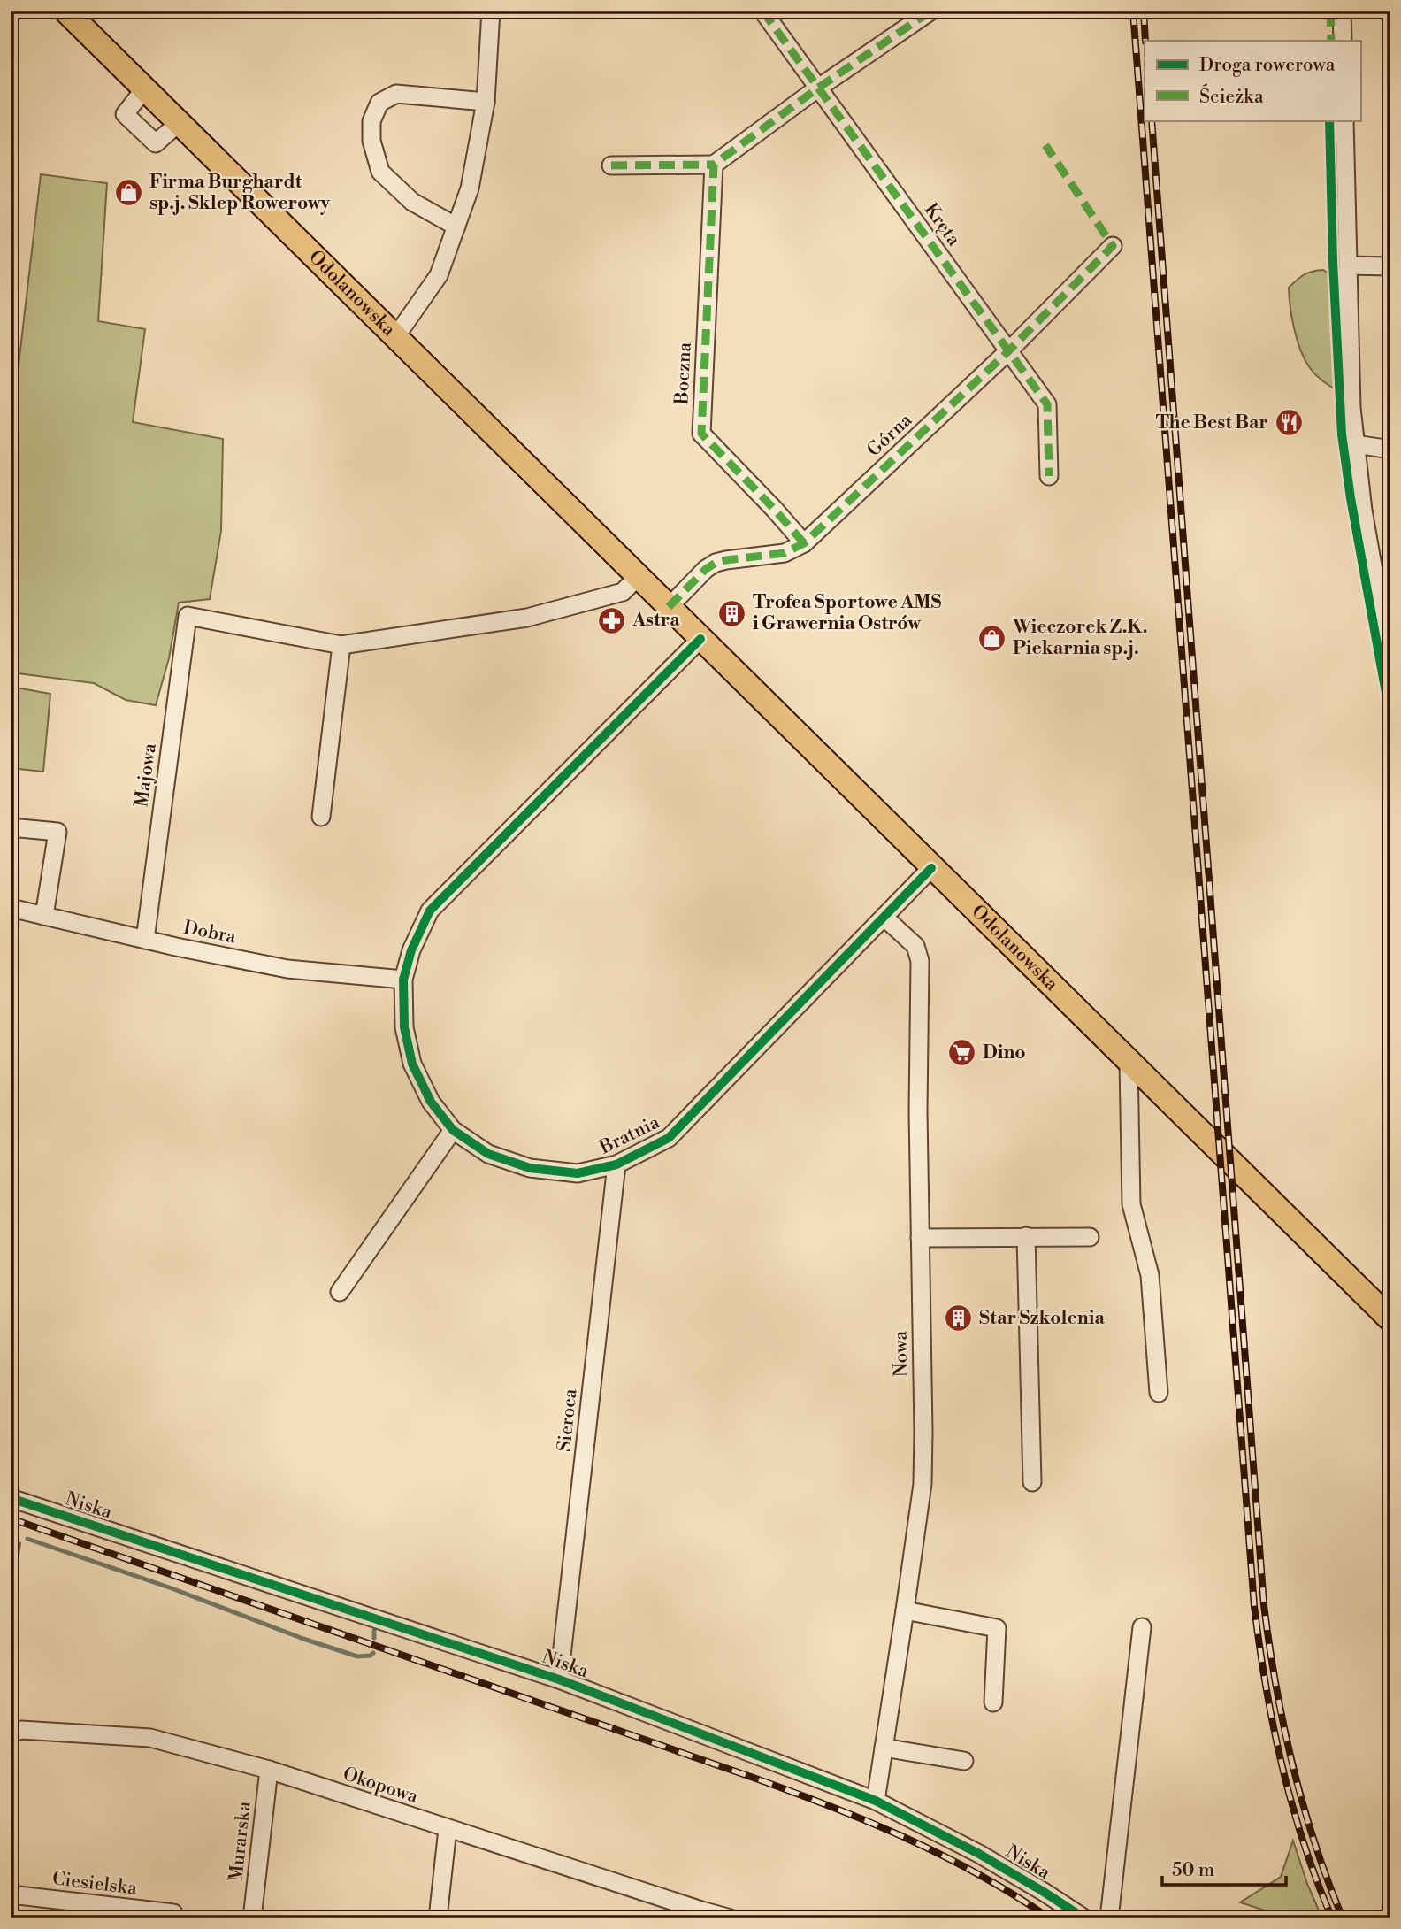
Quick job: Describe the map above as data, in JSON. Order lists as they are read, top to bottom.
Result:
{
  "streets": {
    "main road": ["Odolanowska"],
    "street": [
      "Kręta",
      "Boczna",
      "Górna",
      "Majowa",
      "Dobra",
      "Bratnia",
      "Nowa",
      "Sieroca",
      "Niska",
      "Okopowa",
      "Murarska",
      "Ciesielska"
    ]
  },
  "crossings": [
    ["Kręta", "Górna"],
    ["Odolanowska", "Górna"],
    ["Odolanowska", "Bratnia"],
    ["Boczna", "Górna"],
    ["Majowa", "Dobra"],
    ["Dobra", "Bratnia"],
    ["Bratnia", "Nowa"],
    ["Bratnia", "Sieroca"],
    ["Nowa", "Niska"],
    ["Sieroca", "Niska"],
    ["Okopowa", "Murarska"]
  ],
  "places": {
    "shop": ["Firma Burghardt sp.j. Sklep Rowerowy", "Wieczorek Z.K. Piekarnia sp.j."],
    "restaurant": ["The Best Bar"],
    "building": ["Trofea Sportowe AMS i Grawernia Ostrów", "Star Szkolenia"],
    "pharmacy": ["Astra"],
    "supermarket": ["Dino"]
  },
  "legend": ["Droga rowerowa", "Ścieżka"],
  "scale_bar": "50 m"
}
